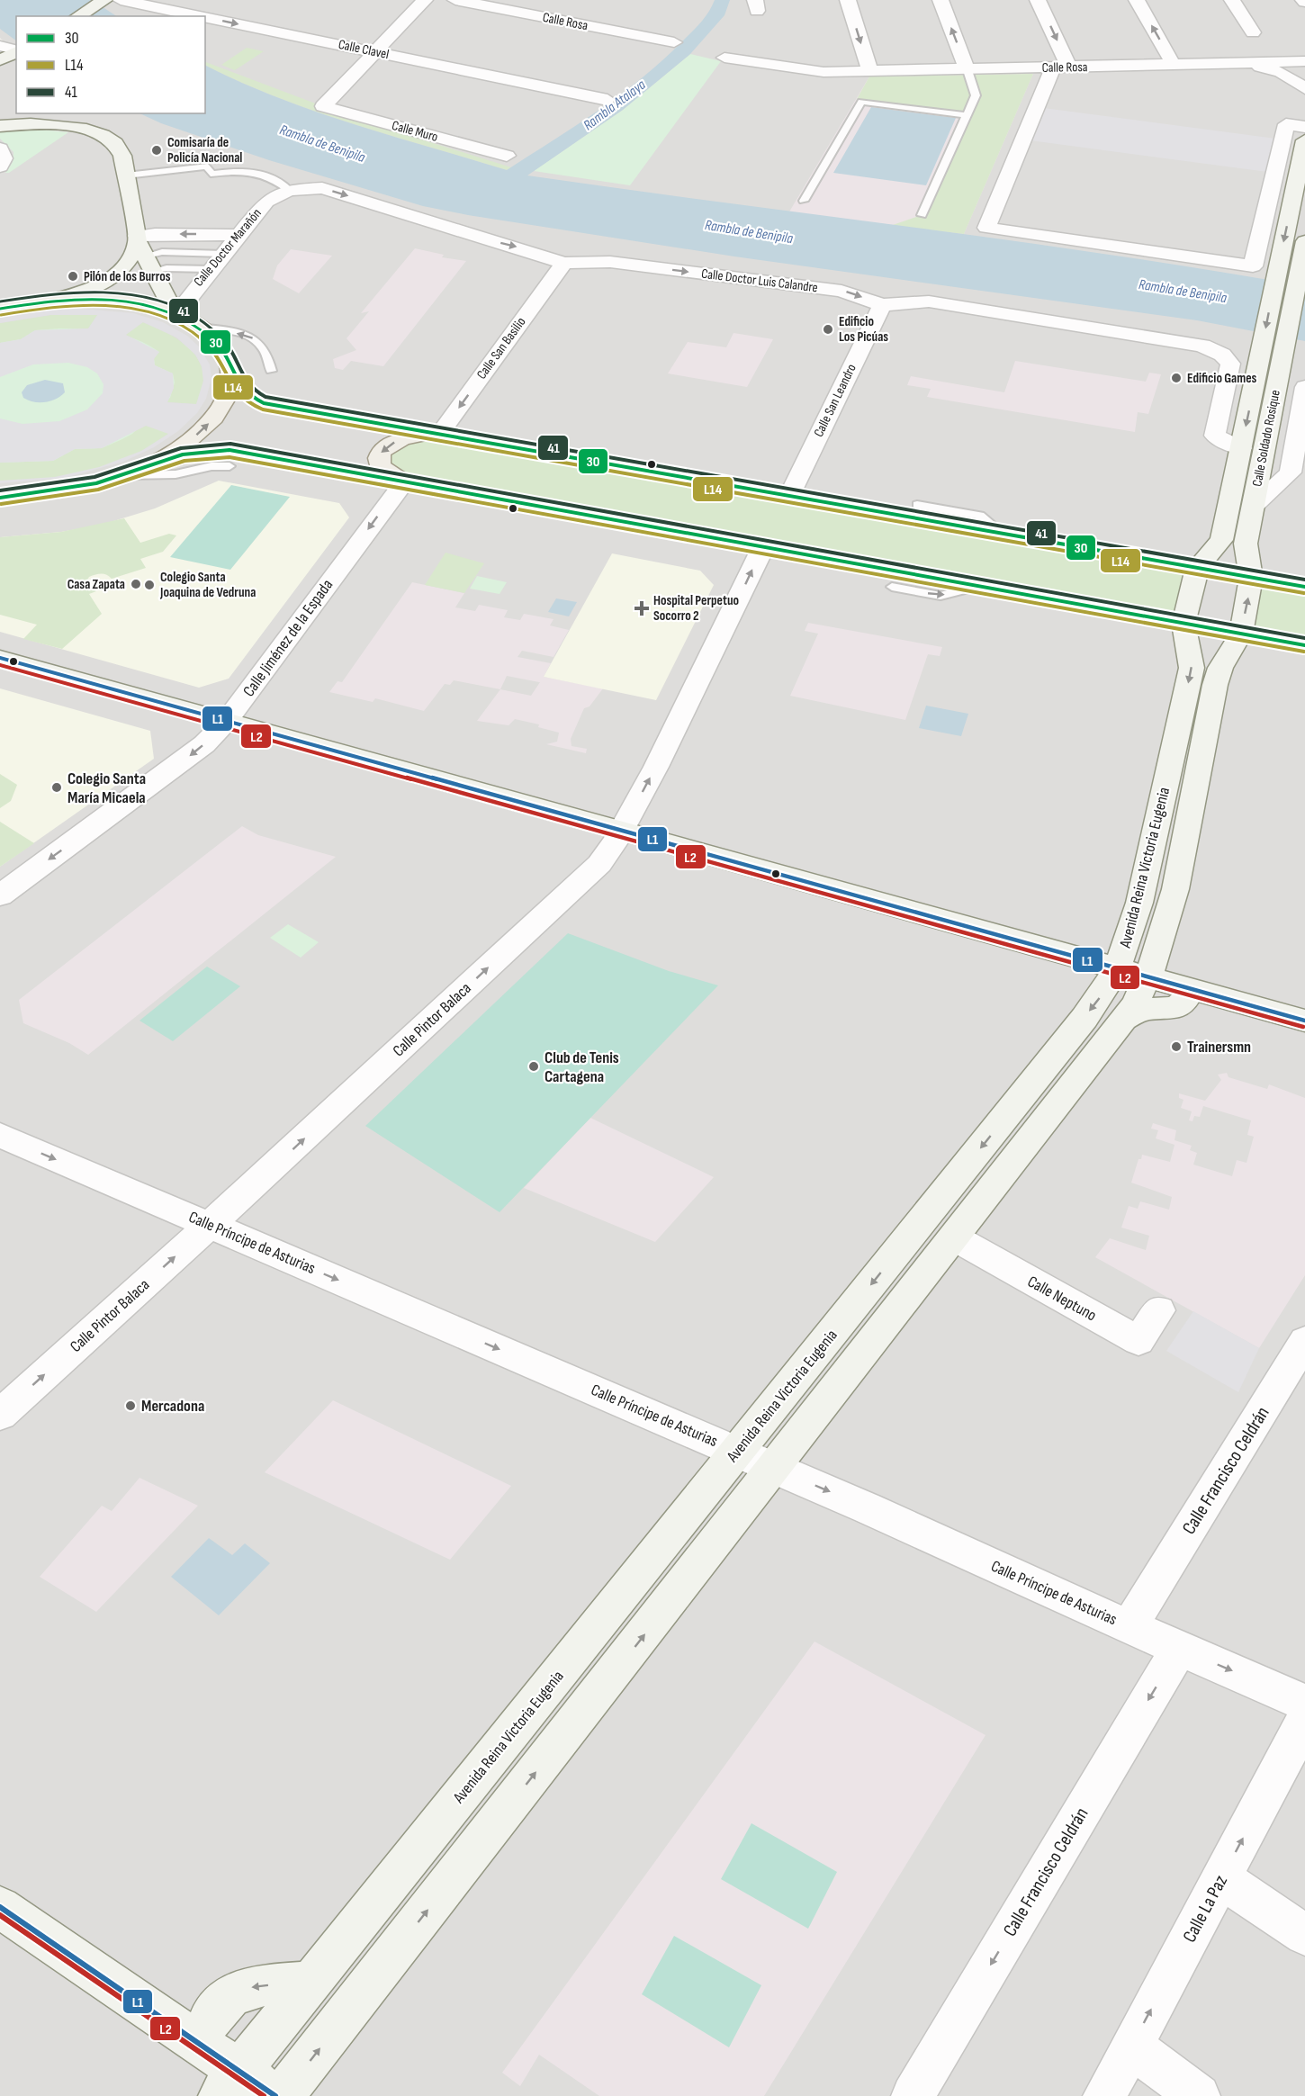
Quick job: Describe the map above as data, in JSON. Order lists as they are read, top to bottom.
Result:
{
  "streets": {
    "main road": ["Calle Soldado Rosique", "Avenida Reina Victoria Eugenia"],
    "street": [
      "Calle Rosa",
      "Calle Clavel",
      "Calle Muro",
      "Calle Doctor Marañón",
      "Calle Doctor Luis Calandre",
      "Calle San Basilio",
      "Calle San Leandro",
      "Calle Jiménez de la Espada",
      "Calle Pintor Balaca",
      "Calle Príncipe de Asturias",
      "Calle Neptuno",
      "Calle Francisco Celdrán",
      "Calle La Paz"
    ]
  },
  "crossings": [
    ["Calle Clavel", "Calle Muro"],
    ["Calle Doctor Marañón", "Calle Doctor Luis Calandre"],
    ["Calle Doctor Luis Calandre", "Calle San Basilio"],
    ["Calle Doctor Luis Calandre", "Calle San Leandro"],
    ["Calle Doctor Luis Calandre", "Calle Soldado Rosique"],
    ["Calle Soldado Rosique", "Avenida Reina Victoria Eugenia"],
    ["Avenida Reina Victoria Eugenia", "Calle Príncipe de Asturias"],
    ["Avenida Reina Victoria Eugenia", "Calle Neptuno"],
    ["Calle Pintor Balaca", "Calle Príncipe de Asturias"],
    ["Calle Príncipe de Asturias", "Calle Francisco Celdrán"]
  ],
  "one_way": [
    "Calle Clavel",
    "Calle Doctor Luis Calandre",
    "Calle San Basilio",
    "Calle Jiménez de la Espada",
    "Calle Pintor Balaca",
    "Calle Príncipe de Asturias",
    "Calle Francisco Celdrán",
    "Calle La Paz"
  ],
  "water": ["Rambla Atalaya", "Rambla de Benipila"],
  "places": {
    "other": [
      "Comisaría de Policía Nacional",
      "Pilón de los Burros",
      "Edificio Los Picúas",
      "Edificio Games",
      "Casa Zapata",
      "Colegio Santa Joaquina de Vedruna",
      "Colegio Santa María Micaela",
      "Trainersmn",
      "Club de Tenis Cartagena",
      "Mercadona"
    ],
    "health": ["Hospital Perpetuo Socorro 2"]
  },
  "lines": [
    "transit line 41",
    "transit line 30",
    "transit line L14",
    "transit line L1",
    "transit line L2"
  ],
  "legend": ["30", "L14", "41"]
}
